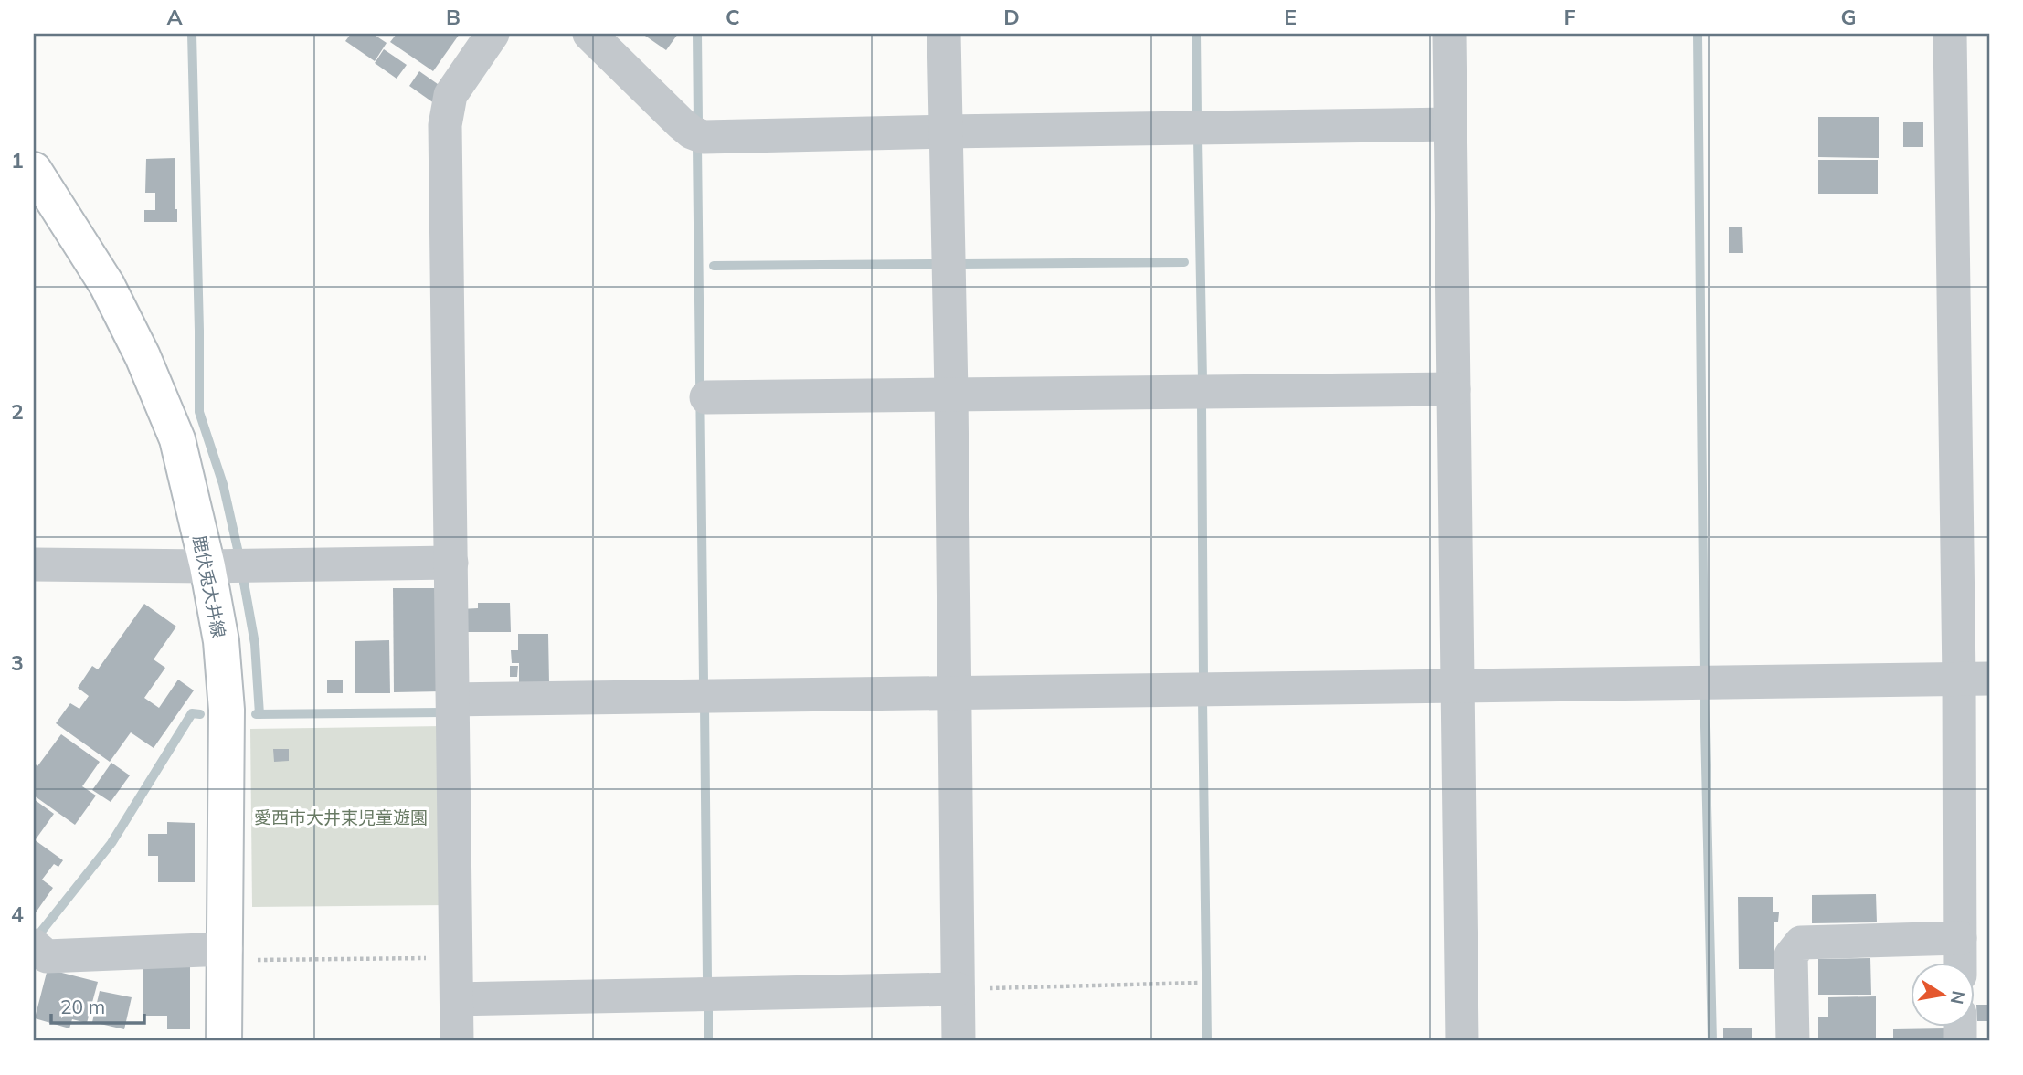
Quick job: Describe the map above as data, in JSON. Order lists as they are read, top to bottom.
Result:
{
  "streets": {
    "main road": ["鹿伏兎大井線"]
  },
  "parks": ["愛西市大井東児童遊園"],
  "scale_bar": "20 m",
  "north": "right",
  "grid": {
    "columns": [
      "A",
      "B",
      "C",
      "D",
      "E",
      "F",
      "G"
    ],
    "rows": [
      "1",
      "2",
      "3",
      "4"
    ]
  }
}
